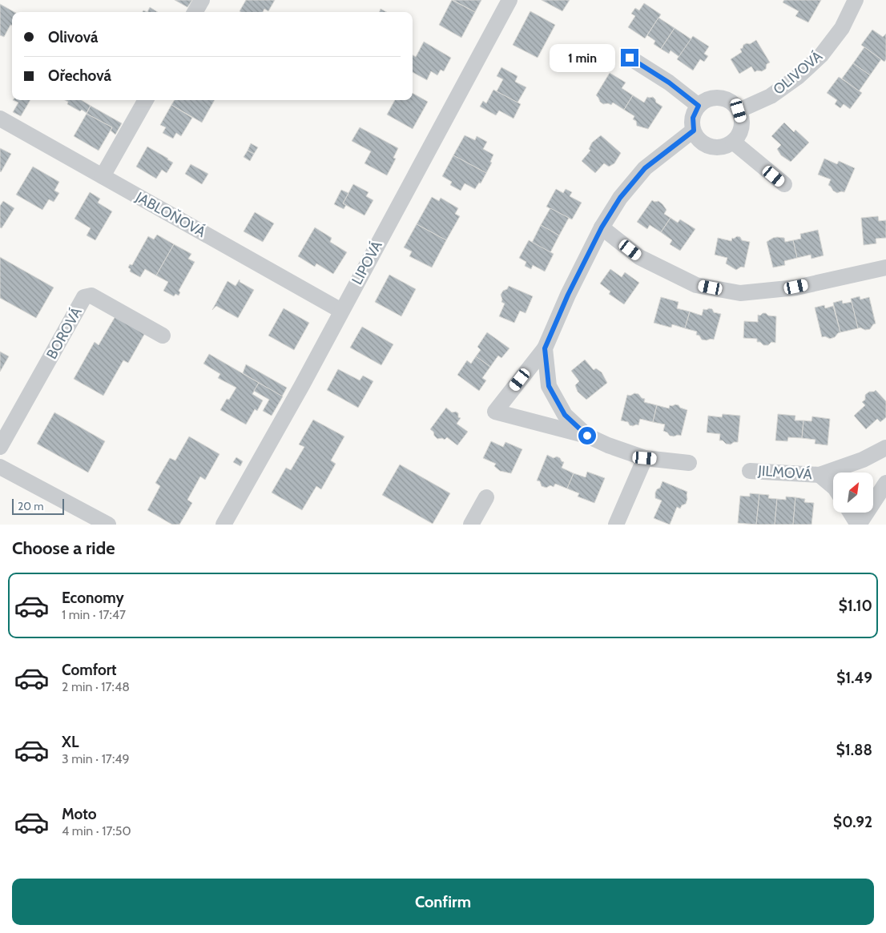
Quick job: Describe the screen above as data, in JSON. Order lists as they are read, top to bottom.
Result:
{
  "streets": {
    "street": [
      "OLIVOVÁ",
      "JABLOŇOVÁ",
      "LIPOVÁ",
      "BOROVÁ",
      "JILMOVÁ"
    ]
  },
  "crossings": [
    ["JABLOŇOVÁ", "LIPOVÁ"]
  ],
  "scale_bar": "20 m",
  "north": "top right",
  "page": {
    "banner": ["Olivová", "Ořechová"],
    "bubble": "1 min",
    "scale": "20 m",
    "heading": "Choose a ride",
    "list": [
      {
        "name": "Economy",
        "note": "1 min · 17:47",
        "value": "$1.10"
      },
      {
        "name": "Comfort",
        "note": "2 min · 17:48",
        "value": "$1.49"
      },
      {
        "name": "XL",
        "note": "3 min · 17:49",
        "value": "$1.88"
      },
      {
        "name": "Moto",
        "note": "4 min · 17:50",
        "value": "$0.92"
      }
    ],
    "buttons": "Confirm"
  }
}
